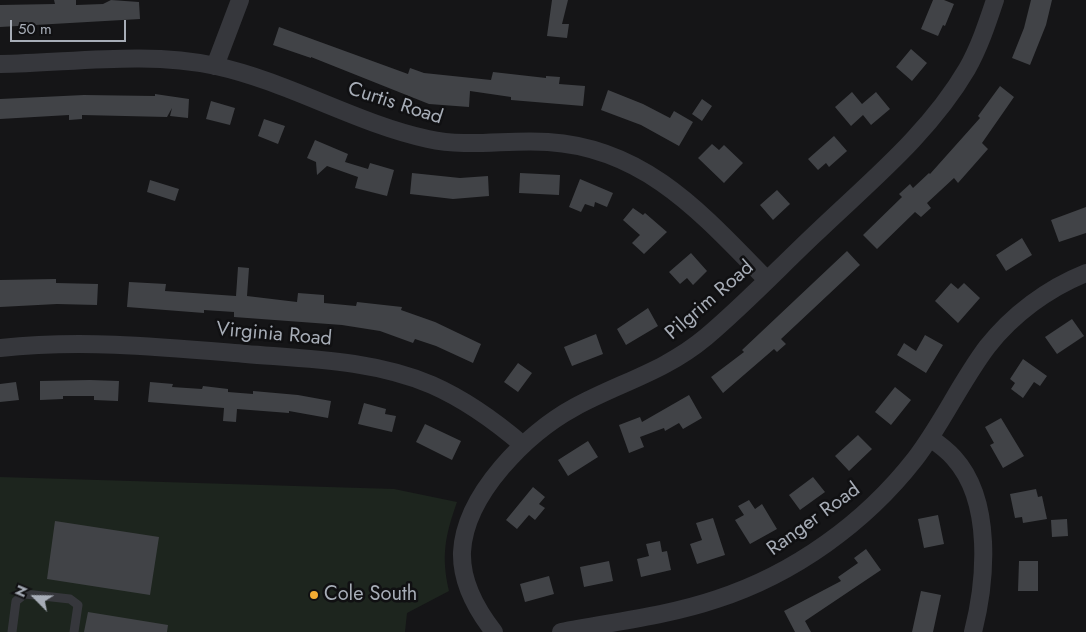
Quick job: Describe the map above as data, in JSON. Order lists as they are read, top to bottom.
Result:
{
  "streets": {
    "street": [
      "Curtis Road",
      "Pilgrim Road",
      "Virginia Road",
      "Ranger Road"
    ]
  },
  "crossings": [
    ["Curtis Road", "Pilgrim Road"],
    ["Pilgrim Road", "Virginia Road"]
  ],
  "places": ["Cole South"],
  "scale_bar": "50 m",
  "north": "top left"
}
